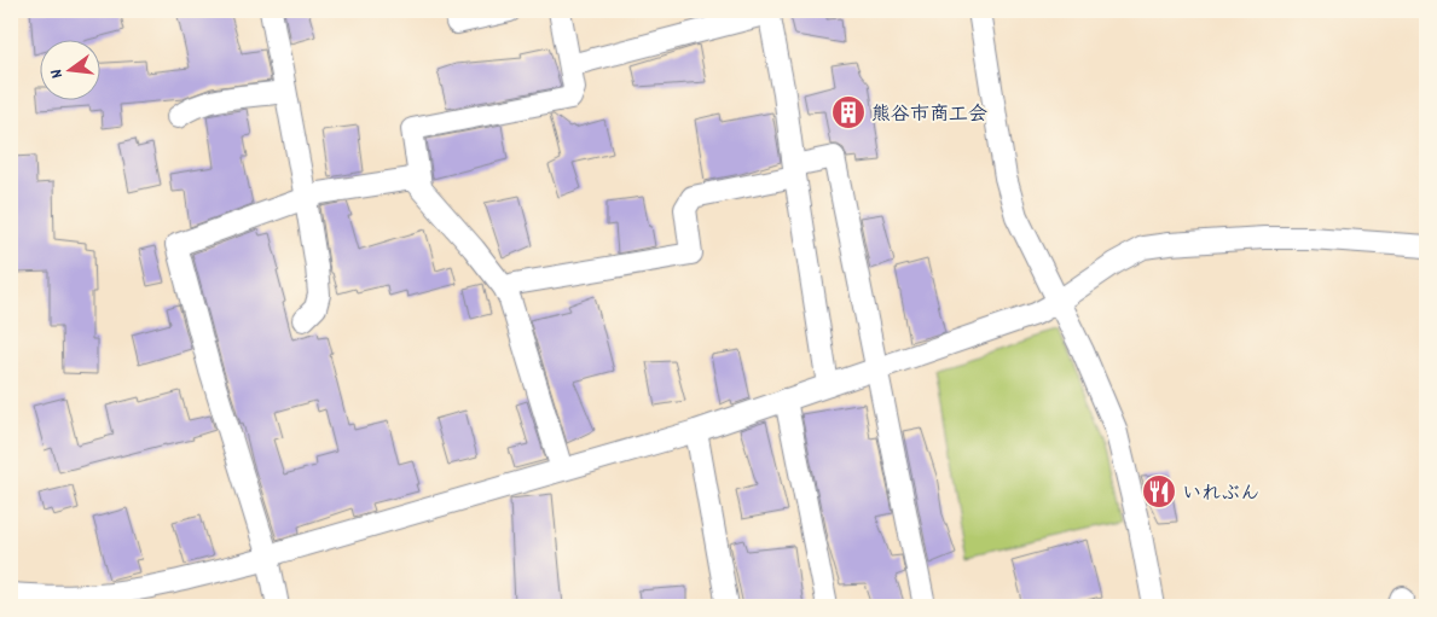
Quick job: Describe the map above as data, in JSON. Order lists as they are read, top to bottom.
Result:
{
  "places": {
    "building": ["熊谷市商工会"],
    "restaurant": ["いれぶん"]
  },
  "north": "left"
}
